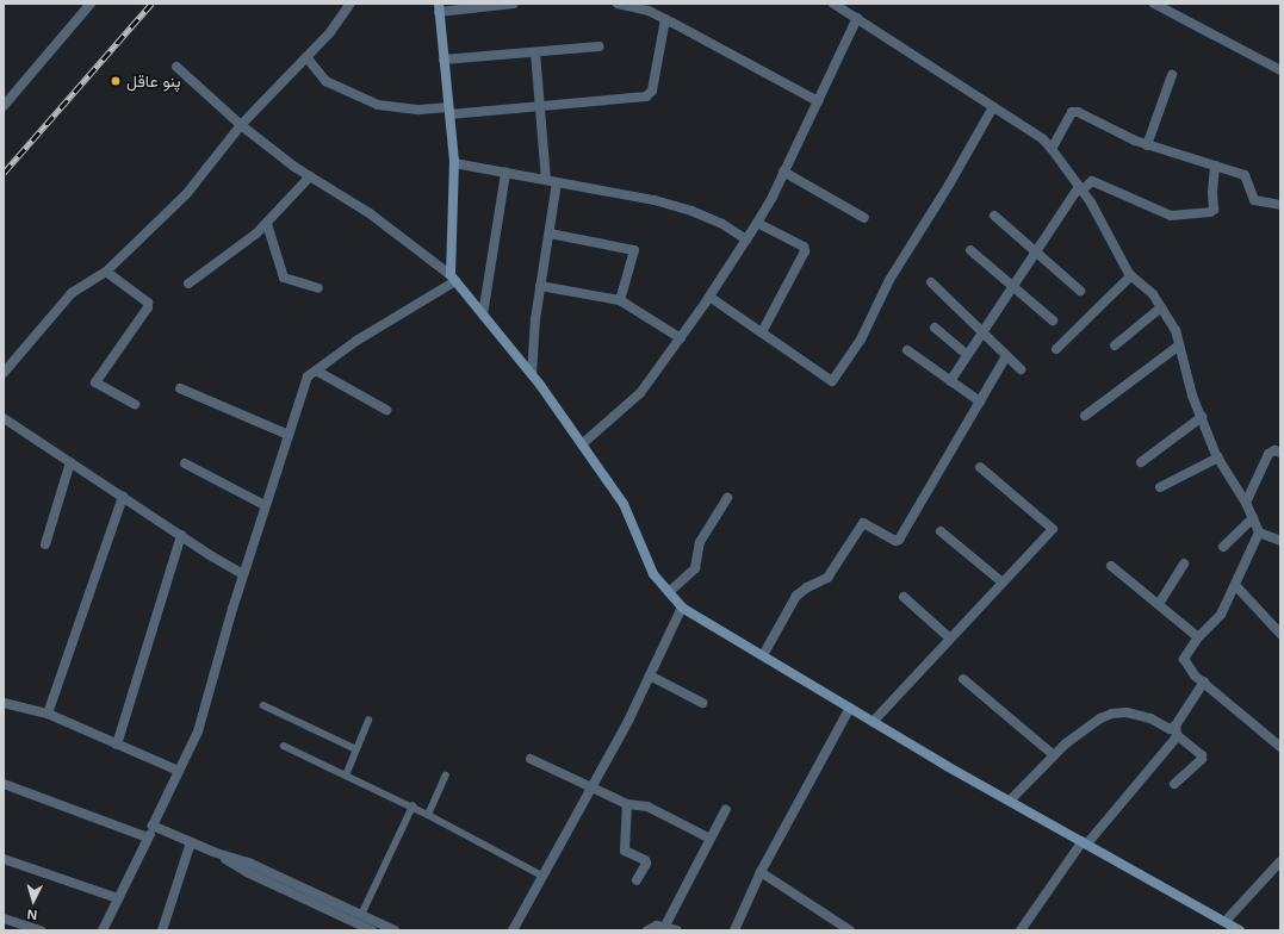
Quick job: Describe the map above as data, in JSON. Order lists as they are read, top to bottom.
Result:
{
  "places": ["پنو عاقل"],
  "north": "bottom"
}
